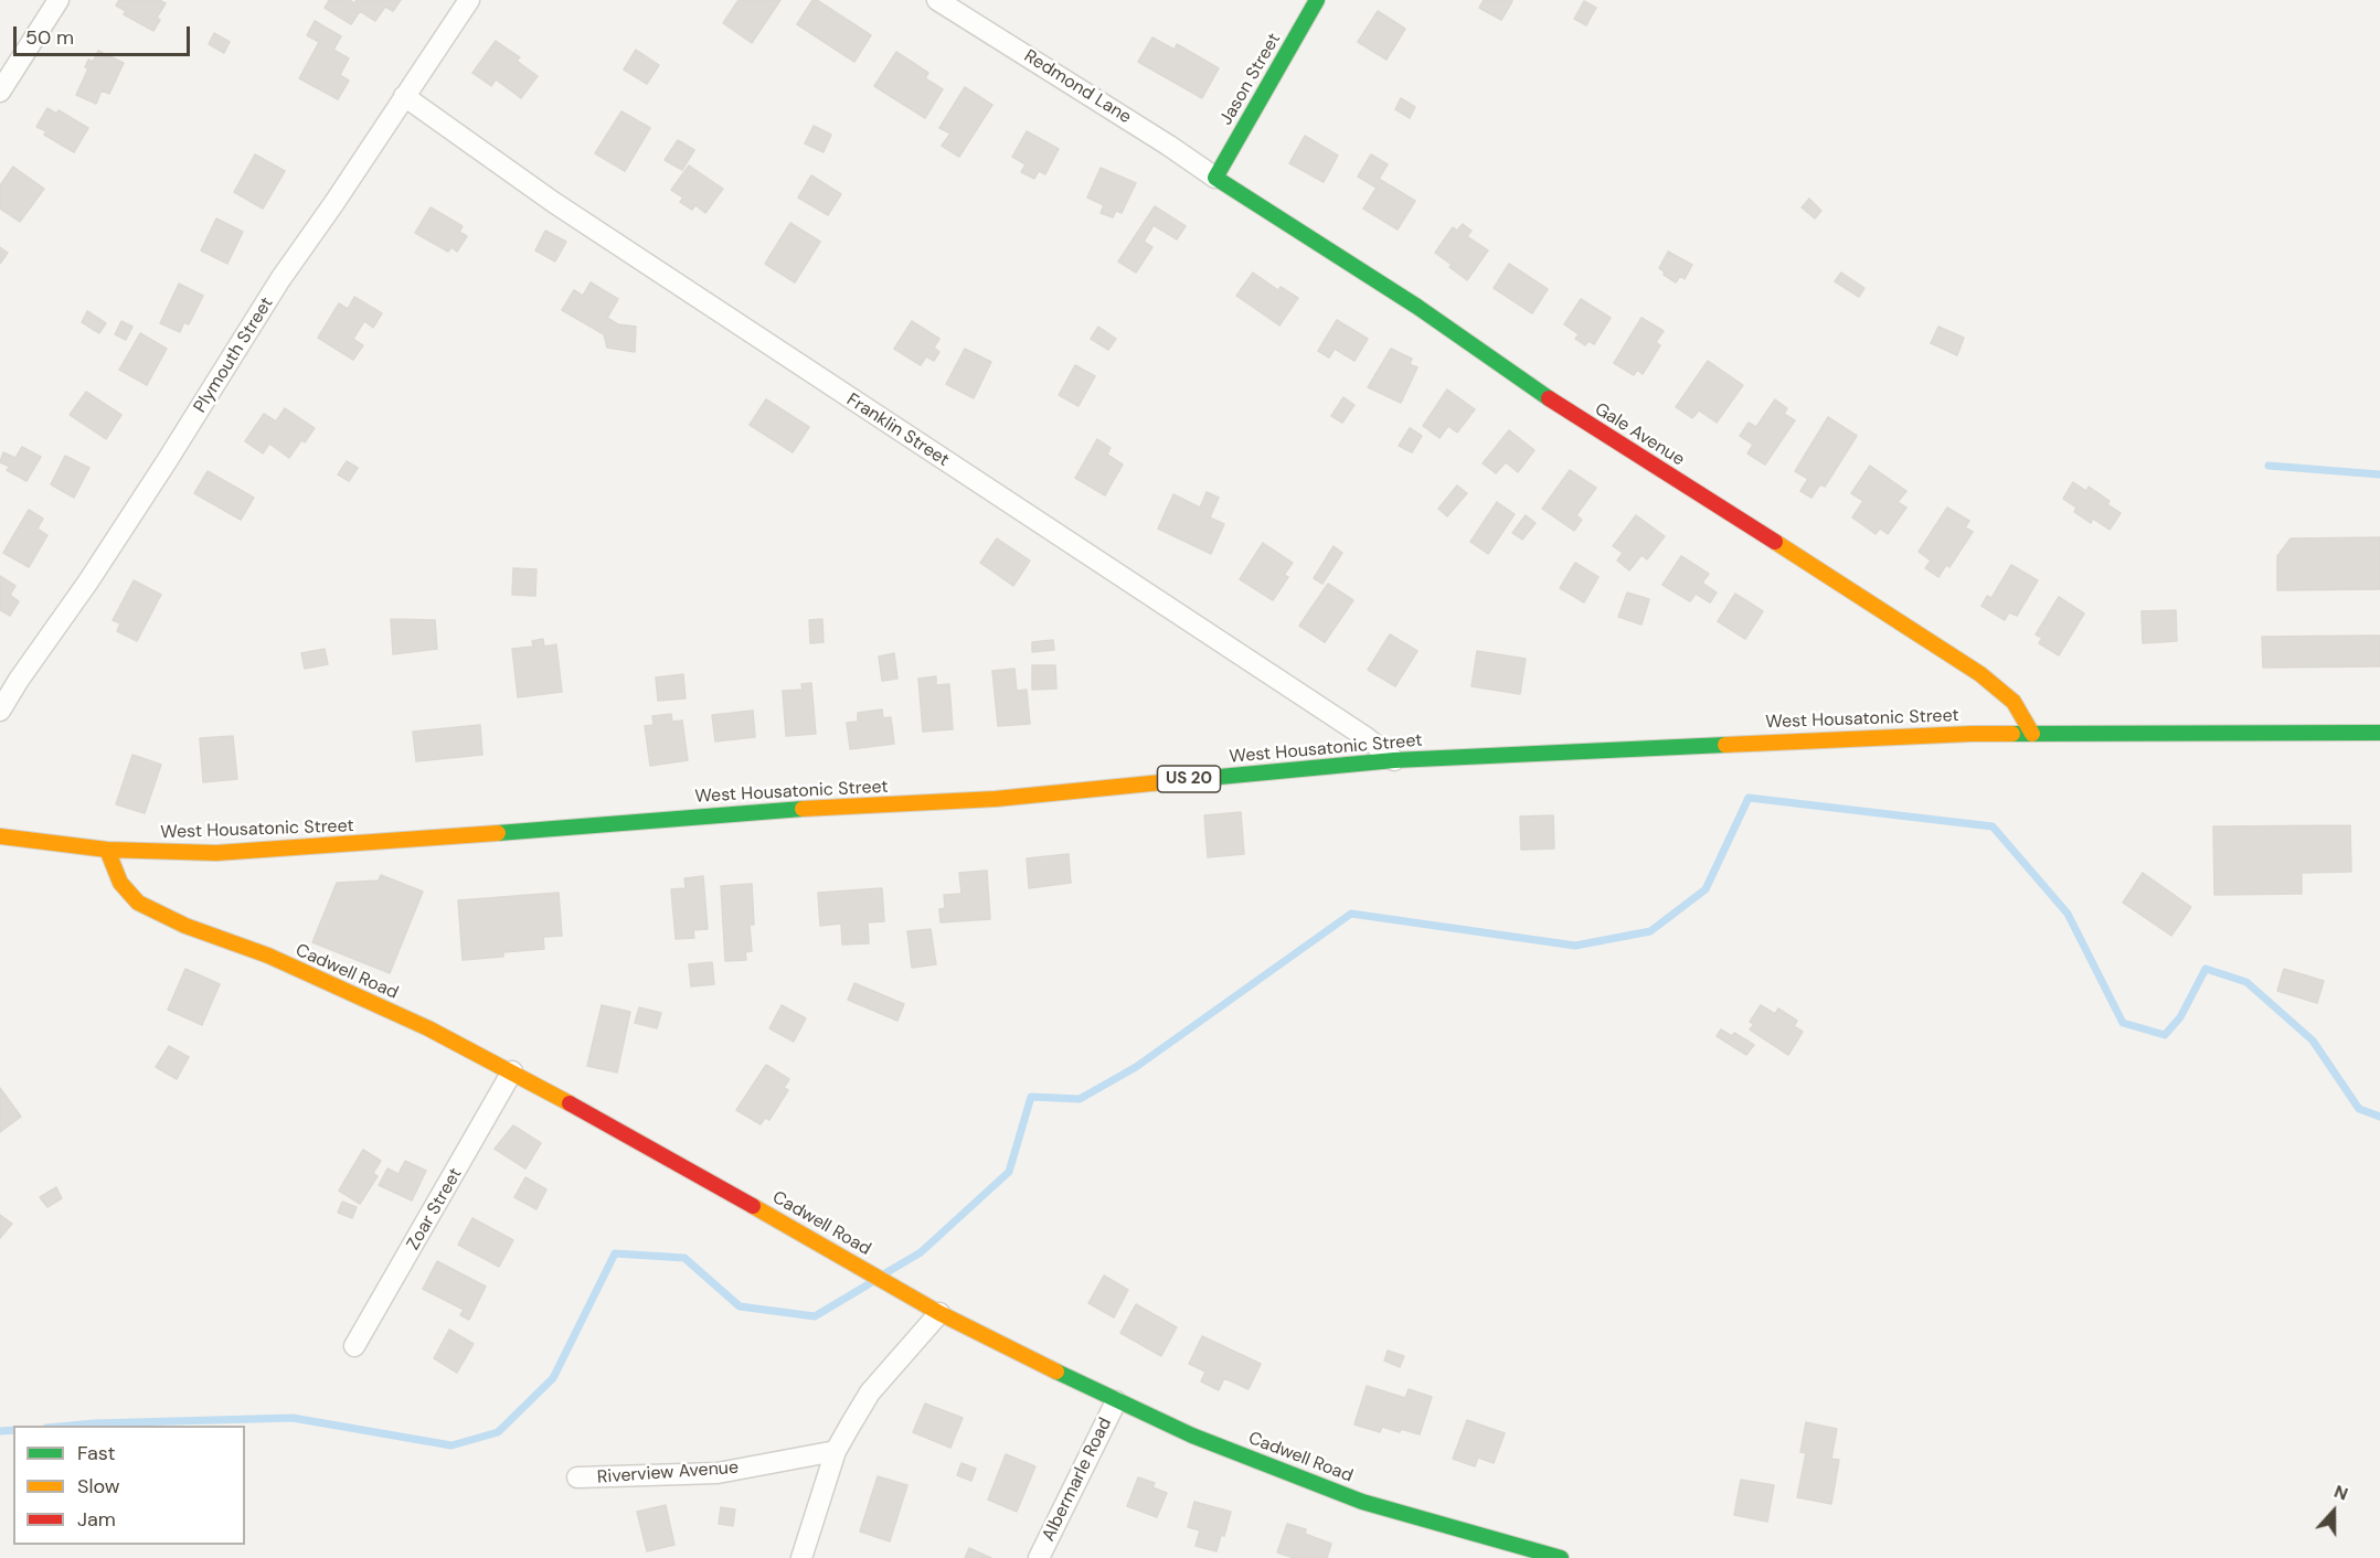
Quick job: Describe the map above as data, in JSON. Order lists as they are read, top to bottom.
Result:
{
  "streets": {
    "main road": [
      "Jason Street",
      "Gale Avenue",
      "West Housatonic Street",
      "US 20",
      "Cadwell Road"
    ],
    "street": [
      "Redmond Lane",
      "Plymouth Street",
      "Franklin Street",
      "Zoar Street",
      "Riverview Avenue",
      "Albermarle Road"
    ]
  },
  "crossings": [
    ["Jason Street", "Redmond Lane"],
    ["Jason Street", "Gale Avenue"],
    ["Redmond Lane", "Gale Avenue"],
    ["Plymouth Street", "Franklin Street"],
    ["Franklin Street", "West Housatonic Street"],
    ["Gale Avenue", "West Housatonic Street"],
    ["West Housatonic Street", "Cadwell Road"],
    ["Cadwell Road", "Zoar Street"],
    ["Cadwell Road", "Albermarle Road"]
  ],
  "legend": ["Fast", "Slow", "Jam"],
  "scale_bar": "50 m",
  "north": "top"
}
